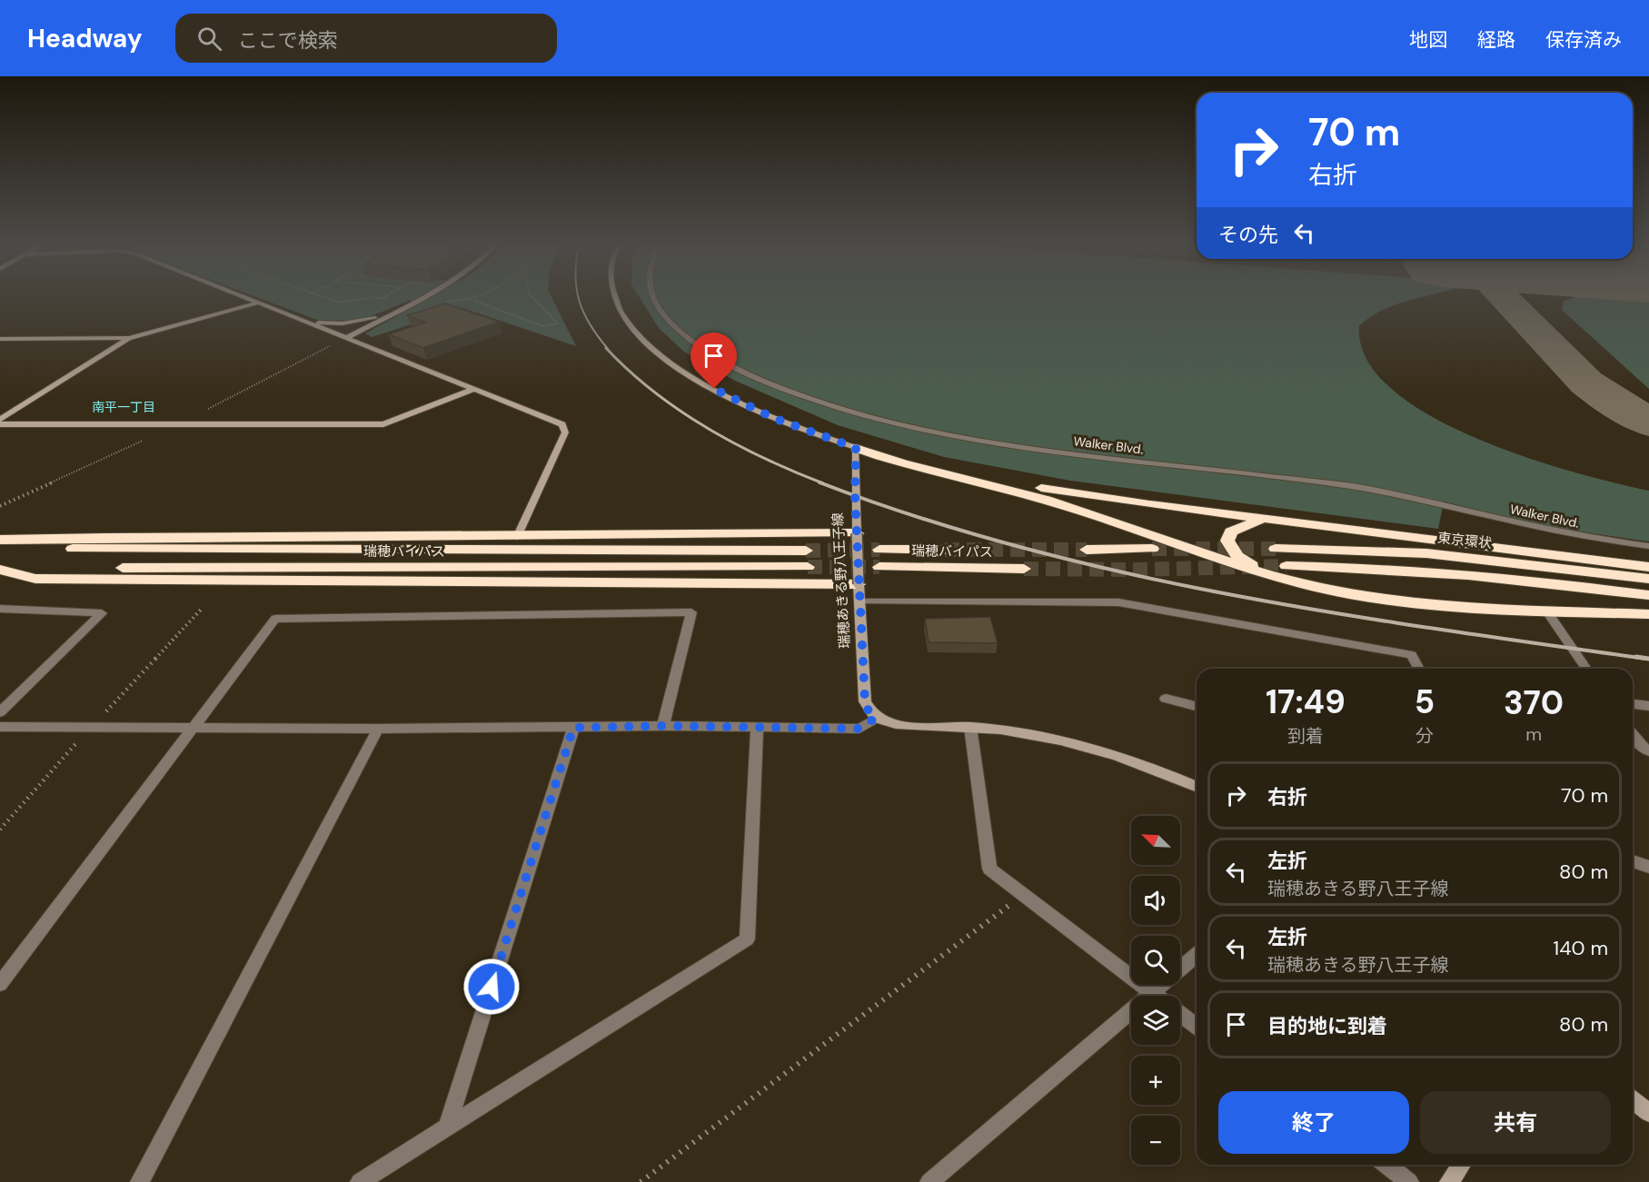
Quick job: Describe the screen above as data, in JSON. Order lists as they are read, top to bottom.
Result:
{
  "streets": {
    "highway": ["東京環状", "瑞穂バイパス"],
    "street": ["Walker Blvd.", "瑞穂あきる野八王子線"]
  },
  "districts": ["南平一丁目"],
  "north": "top left",
  "page": {
    "header": "Headway",
    "search": "ここで検索",
    "nav": ["地図", "経路", "保存済み"],
    "turn": ["70 m", "右折"],
    "then": "その先",
    "eta": [
      "17:49",
      "到着",
      "5",
      "分",
      "370",
      "m"
    ],
    "list": [
      {
        "name": "右折",
        "value": "70 m"
      },
      {
        "name": "左折",
        "note": "瑞穂あきる野八王子線",
        "value": "80 m"
      },
      {
        "name": "左折",
        "note": "瑞穂あきる野八王子線",
        "value": "140 m"
      },
      {
        "name": "目的地に到着",
        "value": "80 m"
      }
    ],
    "map_buttons": ["+", "−"],
    "buttons": ["終了", "共有"]
  }
}
